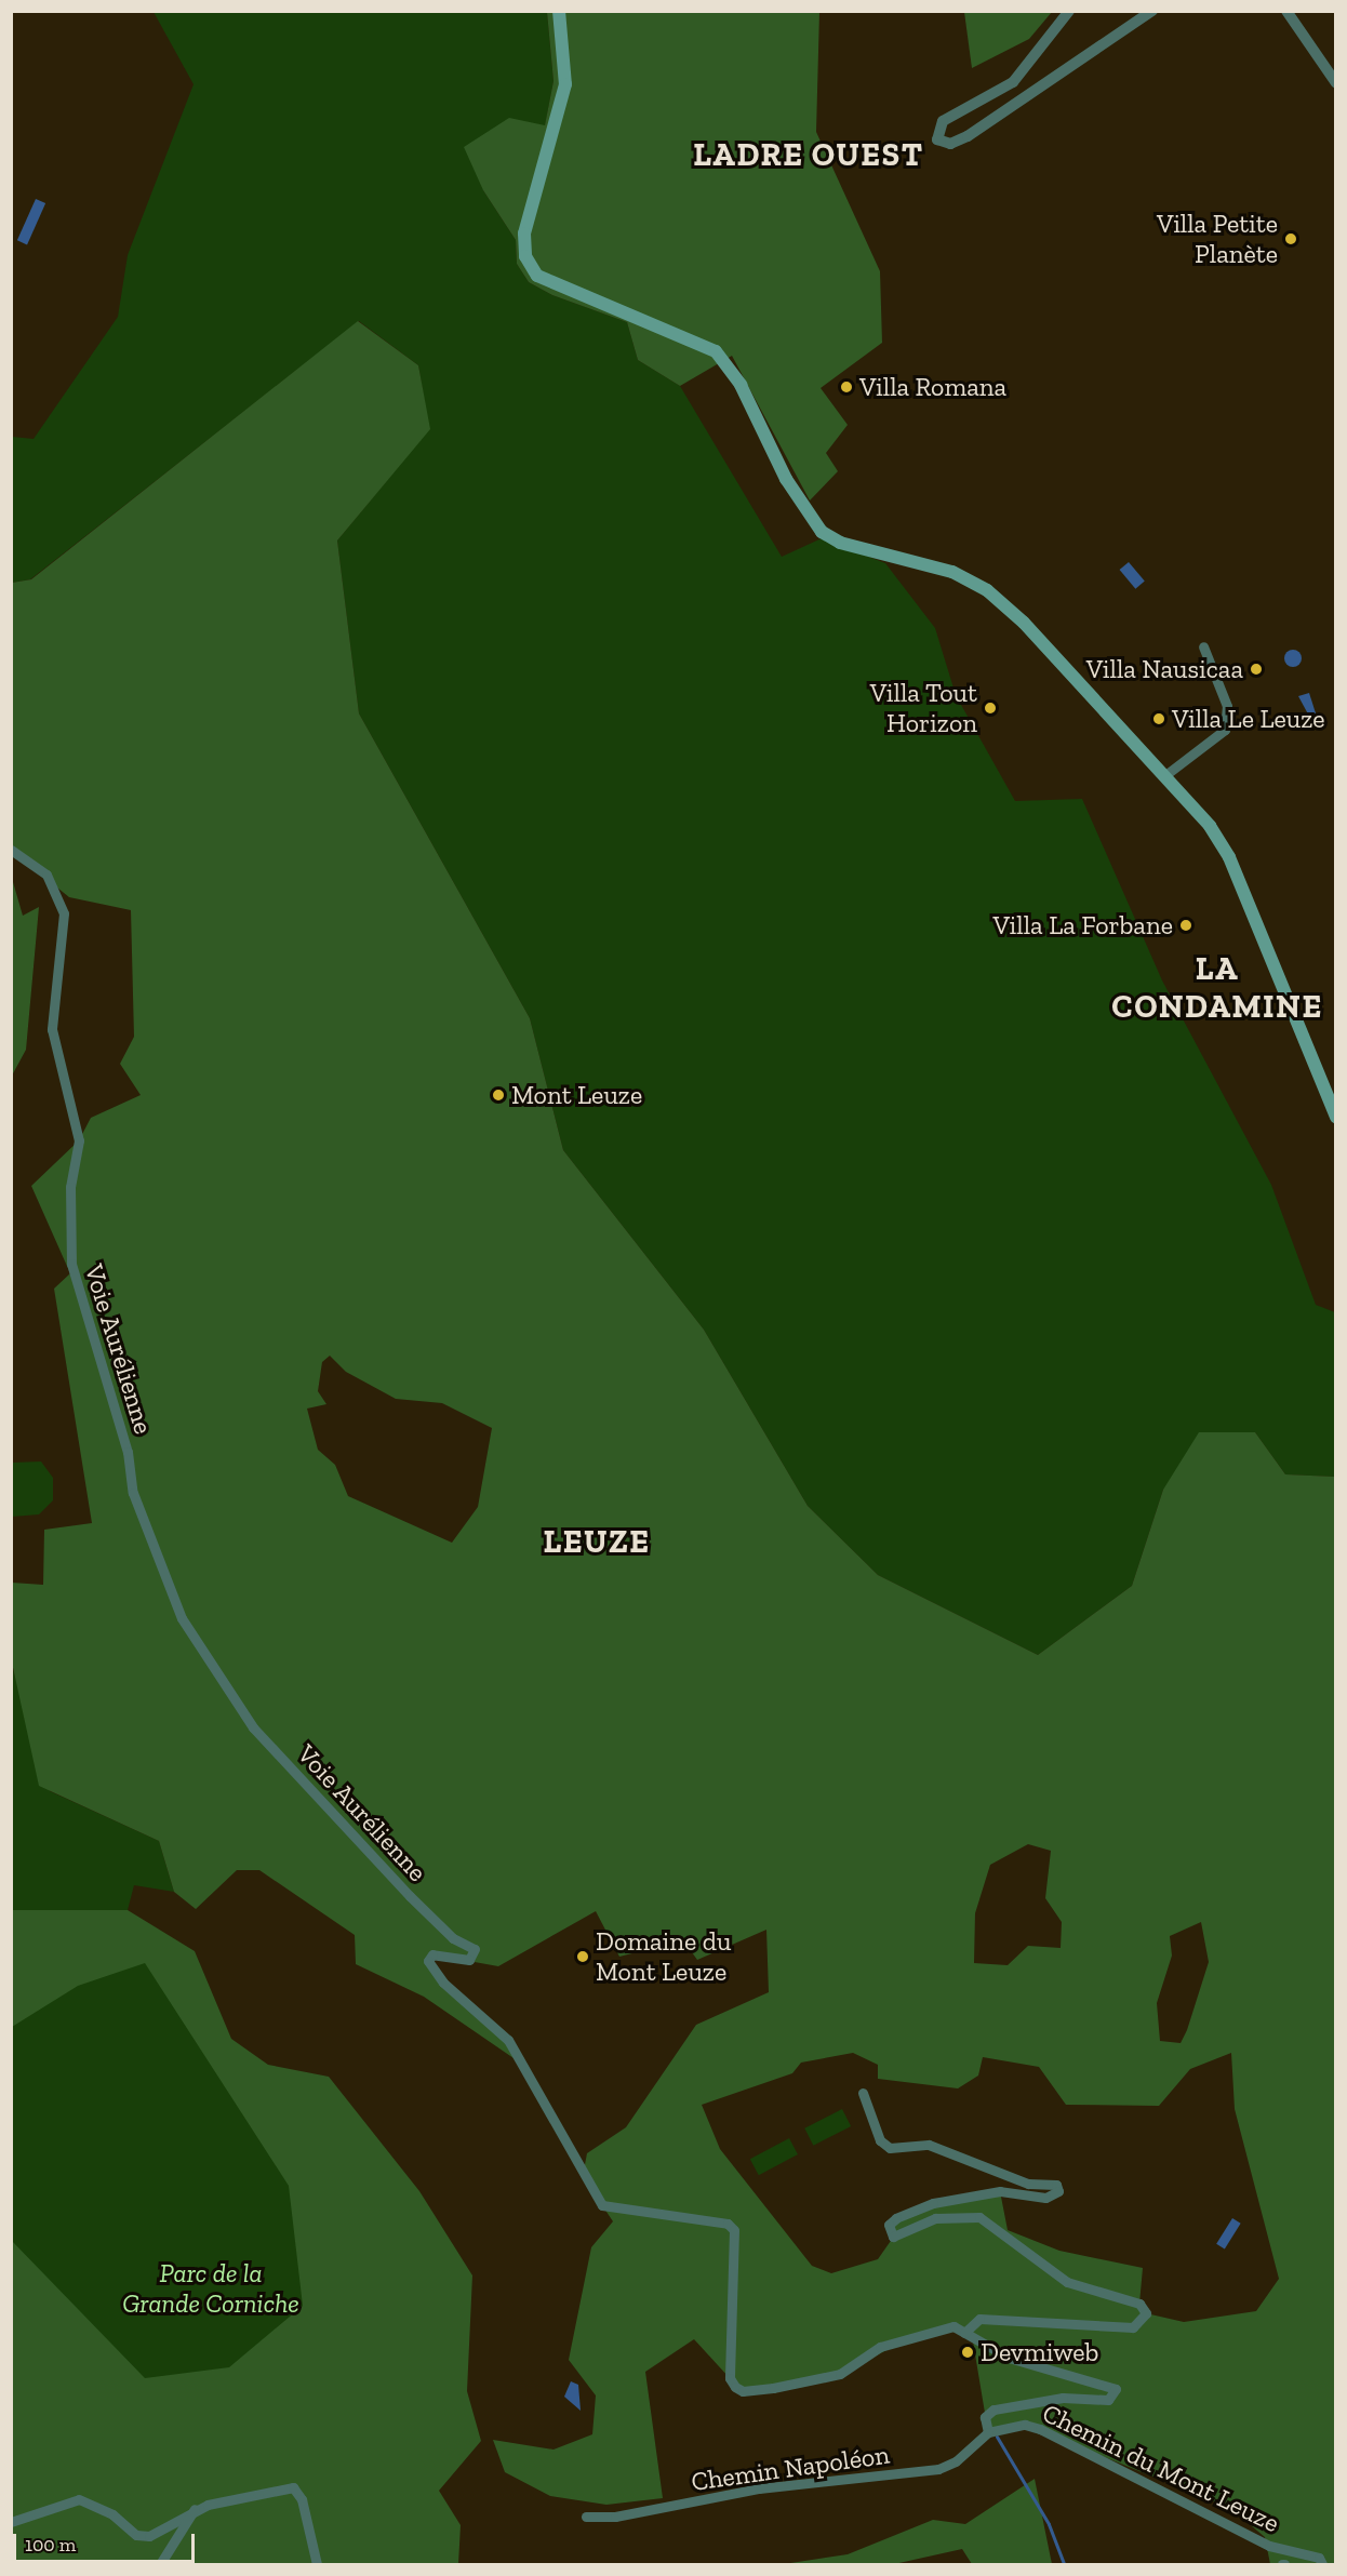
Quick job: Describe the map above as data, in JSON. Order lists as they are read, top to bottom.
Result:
{
  "streets": {
    "street": ["Voie Aurélienne", "Chemin Napoléon", "Chemin du Mont Leuze"]
  },
  "crossings": [
    ["Voie Aurélienne", "Chemin du Mont Leuze"],
    ["Chemin Napoléon", "Chemin du Mont Leuze"]
  ],
  "districts": ["LADRE OUEST", "LA CONDAMINE", "LEUZE"],
  "parks": ["Parc de la Grande Corniche"],
  "places": [
    "Villa Petite Planète",
    "Villa Romana",
    "Villa Nausicaa",
    "Villa Tout Horizon",
    "Villa Le Leuze",
    "Villa La Forbane",
    "Mont Leuze",
    "Domaine du Mont Leuze",
    "Devmiweb"
  ],
  "scale_bar": "100 m"
}
